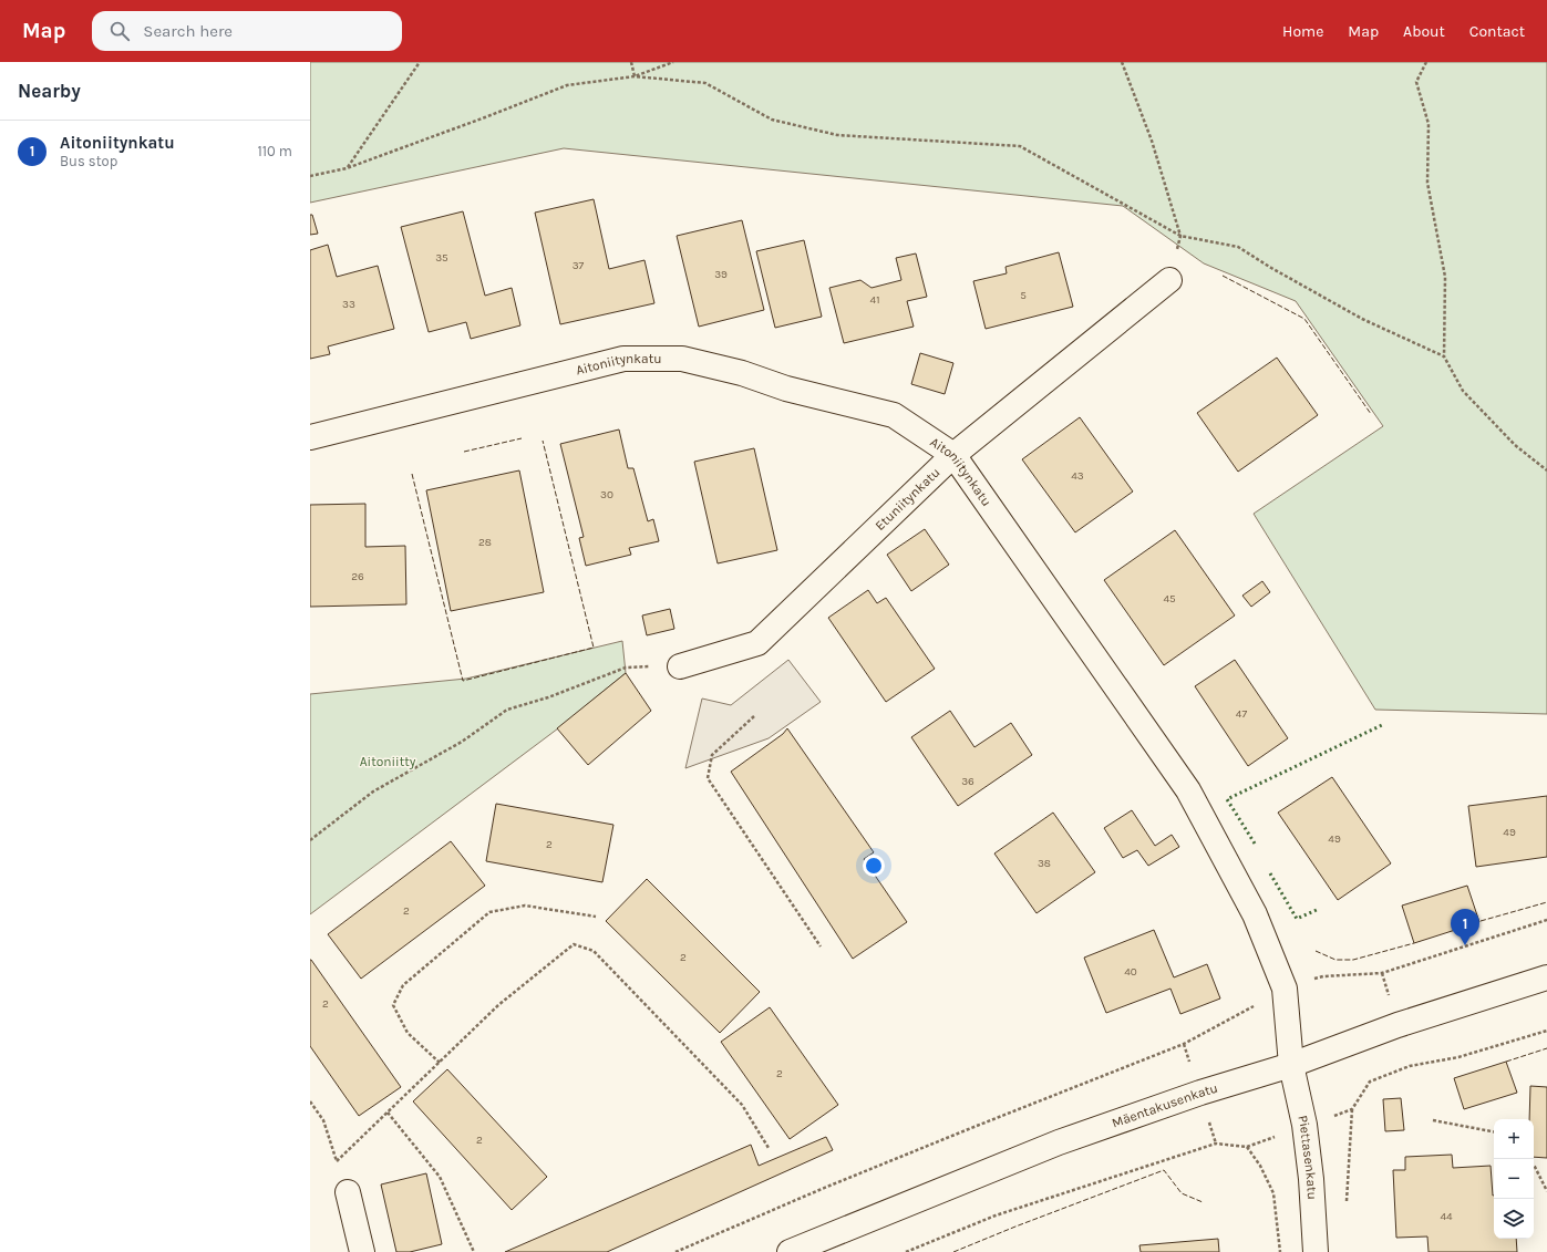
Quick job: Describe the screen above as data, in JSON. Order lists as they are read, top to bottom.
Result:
{
  "streets": {
    "street": [
      "Aitoniitynkatu",
      "Etuniitynkatu",
      "Mäentakusenkatu",
      "Piettasenkatu"
    ]
  },
  "crossings": [
    ["Aitoniitynkatu", "Etuniitynkatu"],
    ["Aitoniitynkatu", "Mäentakusenkatu"],
    ["Aitoniitynkatu", "Piettasenkatu"],
    ["Mäentakusenkatu", "Piettasenkatu"]
  ],
  "parks": ["Aitoniitty"],
  "house_numbers": [
    "35",
    "37",
    "39",
    "5",
    "41",
    "33",
    "43",
    "30",
    "28",
    "26",
    "45",
    "47",
    "36",
    "49",
    "49",
    "2",
    "38",
    "2",
    "2",
    "40",
    "2",
    "2",
    "2",
    "44"
  ],
  "page": {
    "header": "Map",
    "search": "Search here",
    "nav": [
      "Home",
      "Map",
      "About",
      "Contact"
    ],
    "heading": "Nearby",
    "list": [
      {
        "mark": "1",
        "name": "Aitoniitynkatu",
        "note": "Bus stop",
        "value": "110 m"
      }
    ],
    "pins": "1",
    "map_buttons": ["+", "−"]
  }
}
